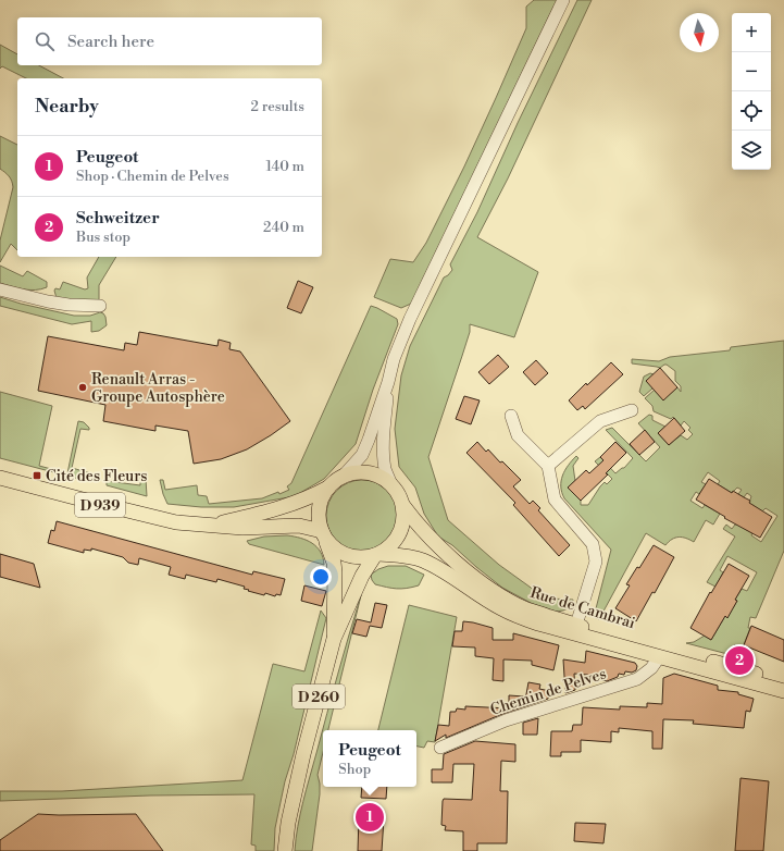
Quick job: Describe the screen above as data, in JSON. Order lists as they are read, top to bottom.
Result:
{
  "streets": {
    "main road": ["D 939", "Rue de Cambrai", "D 260"],
    "street": ["Chemin de Pelves"]
  },
  "crossings": [
    ["D 939", "Rue de Cambrai"],
    ["D 939", "D 260"],
    ["Rue de Cambrai", "Chemin de Pelves"],
    ["Rue de Cambrai", "D 260"]
  ],
  "places": {
    "other": ["Renault Arras - Groupe Autosphère"],
    "transit": ["Cité des Fleurs"]
  },
  "north": "bottom",
  "page": {
    "map_buttons": ["+", "−"],
    "search": "Search here",
    "heading": ["Nearby", "2 results"],
    "list": [
      {
        "mark": "1",
        "name": "Peugeot",
        "note": "Shop · Chemin de Pelves",
        "value": "140 m"
      },
      {
        "mark": "2",
        "name": "Schweitzer",
        "note": "Bus stop",
        "value": "240 m"
      }
    ],
    "pins": ["2", "1"],
    "popup": ["Peugeot", "Shop"]
  }
}
